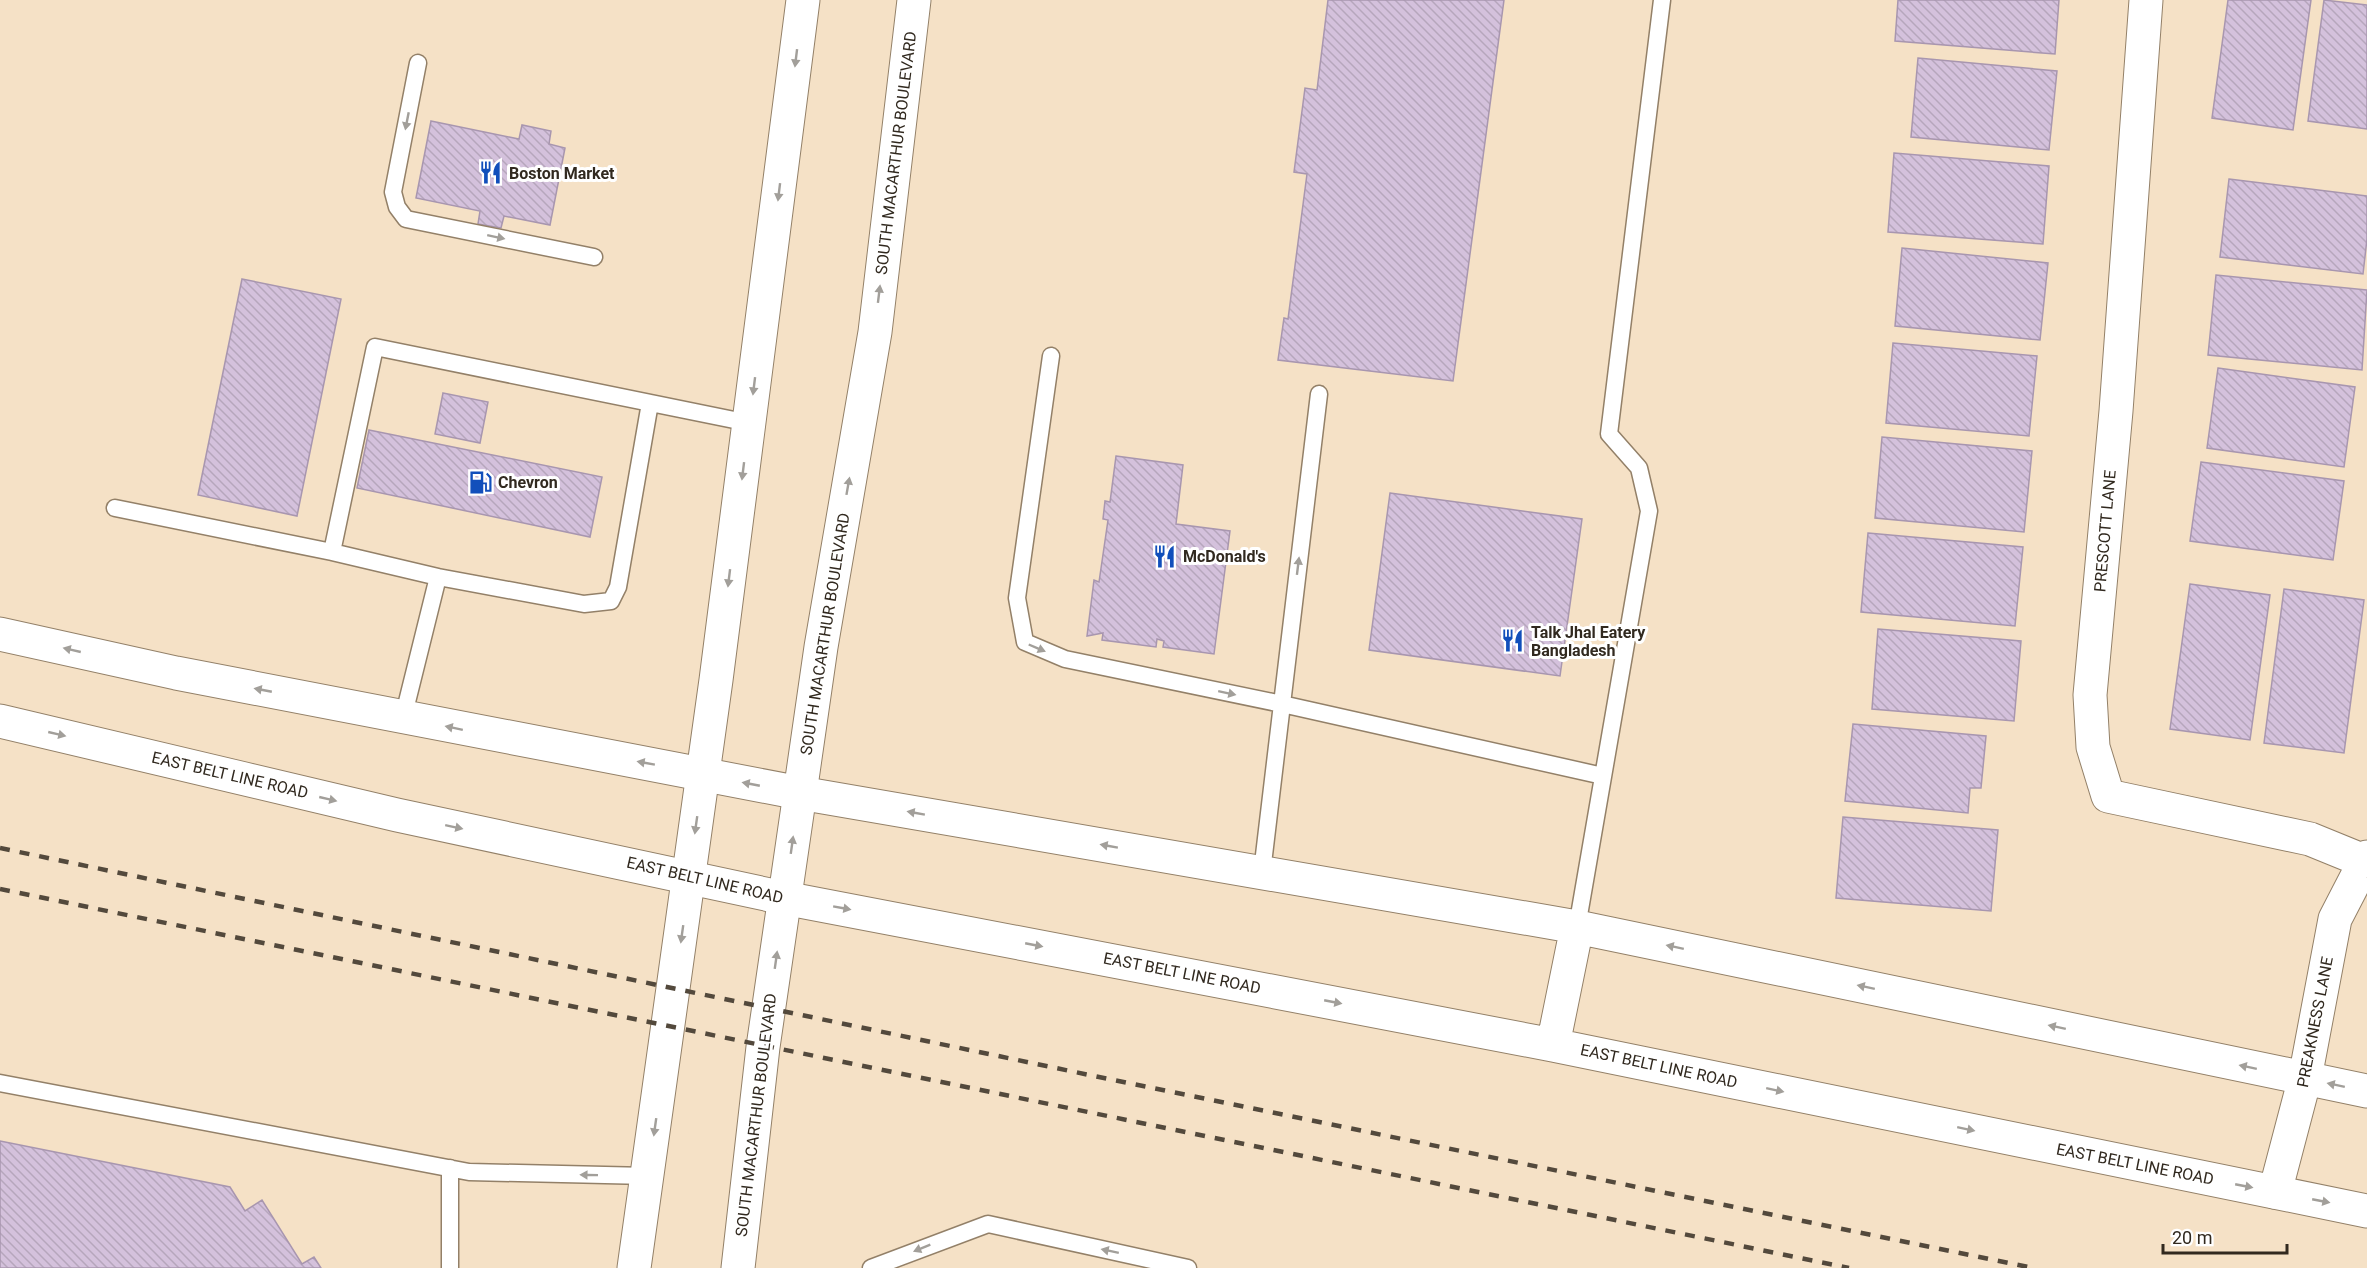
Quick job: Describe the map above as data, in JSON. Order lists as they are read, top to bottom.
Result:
{
  "streets": {
    "main road": [
      "SOUTH MACARTHUR BOULEVARD",
      "PRESCOTT LANE",
      "EAST BELT LINE ROAD",
      "PREAKNESS LANE"
    ]
  },
  "crossings": [
    ["SOUTH MACARTHUR BOULEVARD", "EAST BELT LINE ROAD"],
    ["PRESCOTT LANE", "PREAKNESS LANE"],
    ["EAST BELT LINE ROAD", "PREAKNESS LANE"]
  ],
  "places": {
    "restaurant": ["Boston Market", "McDonald's", "Talk Jhal Eatery Bangladesh"],
    "fuel station": ["Chevron"]
  },
  "scale_bar": "20 m"
}
